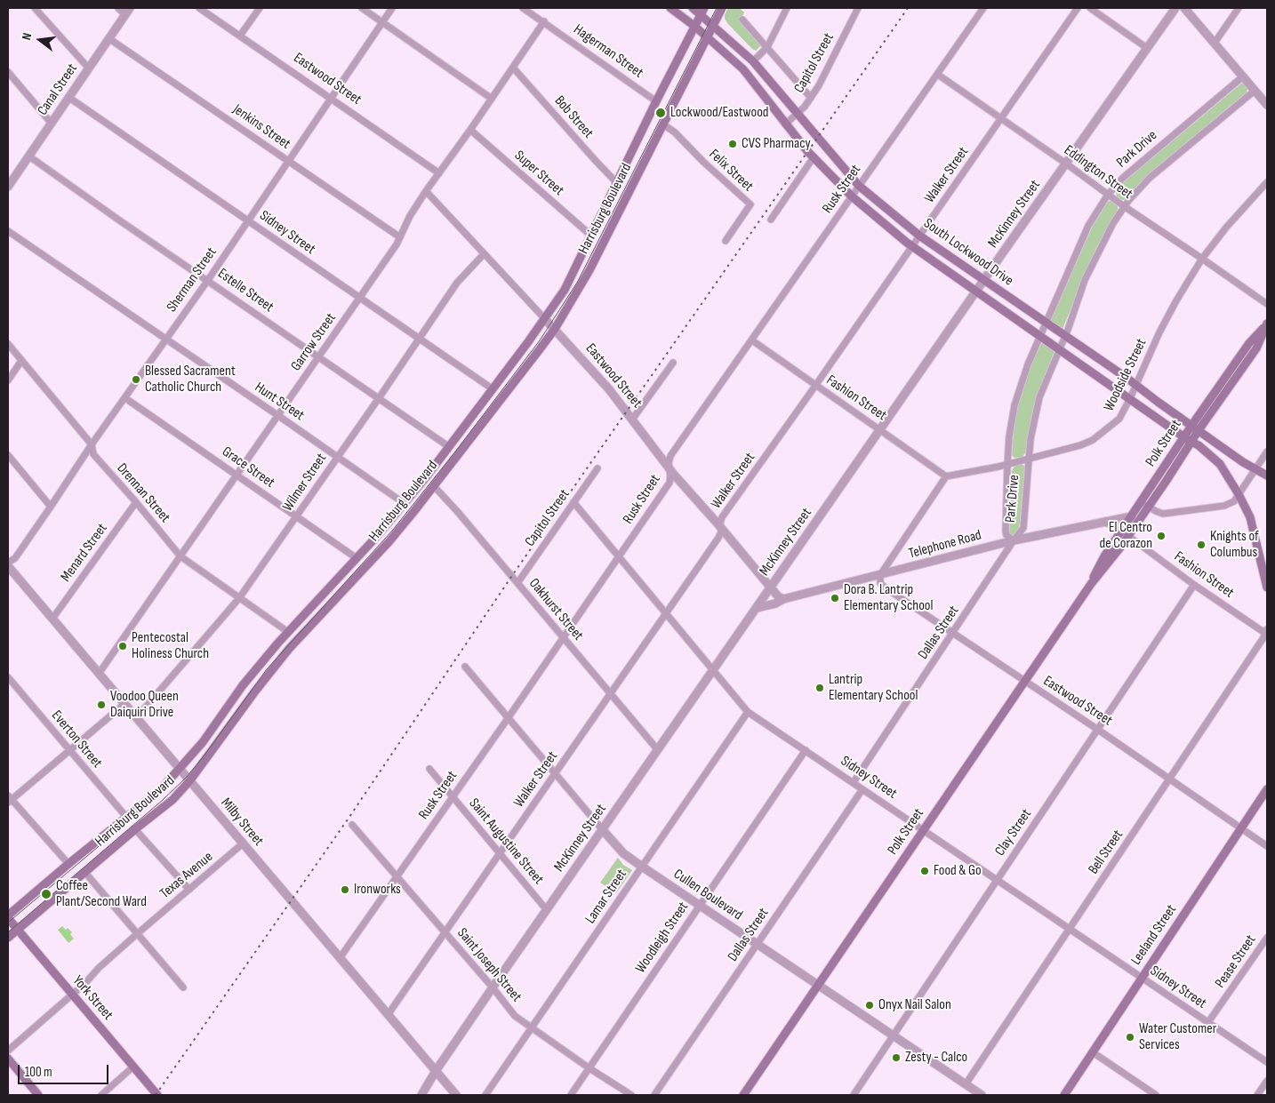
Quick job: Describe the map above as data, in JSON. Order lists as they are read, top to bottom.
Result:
{
  "streets": {
    "main road": [
      "Harrisburg Boulevard",
      "South Lockwood Drive",
      "Polk Street",
      "Leeland Street",
      "York Street"
    ],
    "street": [
      "Hagerman Street",
      "Capitol Street",
      "Eastwood Street",
      "Canal Street",
      "Bob Street",
      "Jenkins Street",
      "Park Drive",
      "Felix Street",
      "Eddington Street",
      "Super Street",
      "Walker Street",
      "Rusk Street",
      "McKinney Street",
      "Sidney Street",
      "Sherman Street",
      "Estelle Street",
      "Garrow Street",
      "Woodside Street",
      "Fashion Street",
      "Hunt Street",
      "Grace Street",
      "Wilmer Street",
      "Drennan Street",
      "Telephone Road",
      "Menard Street",
      "Oakhurst Street",
      "Dallas Street",
      "Everton Street",
      "Milby Street",
      "Clay Street",
      "Saint Augustine Street",
      "Bell Street",
      "Texas Avenue",
      "Cullen Boulevard",
      "Lamar Street",
      "Woodleigh Street",
      "Pease Street",
      "Saint Joseph Street"
    ]
  },
  "crossings": [
    ["Hagerman Street", "Harrisburg Boulevard"],
    ["Hagerman Street", "Garrow Street"],
    ["Capitol Street", "Sidney Street"],
    ["Capitol Street", "South Lockwood Drive"],
    ["Capitol Street", "Oakhurst Street"],
    ["Eastwood Street", "Walker Street"],
    ["Eastwood Street", "Rusk Street"],
    ["Eastwood Street", "Harrisburg Boulevard"],
    ["Eastwood Street", "McKinney Street"],
    ["Eastwood Street", "Sherman Street"],
    ["Eastwood Street", "Garrow Street"],
    ["Eastwood Street", "Polk Street"],
    ["Eastwood Street", "Wilmer Street"],
    ["Eastwood Street", "Telephone Road"],
    ["Eastwood Street", "Dallas Street"],
    ["Eastwood Street", "Clay Street"],
    ["Eastwood Street", "Bell Street"],
    ["Eastwood Street", "Leeland Street"],
    ["Canal Street", "Jenkins Street"],
    ["Canal Street", "Sidney Street"],
    ["Canal Street", "Estelle Street"],
    ["Bob Street", "Harrisburg Boulevard"],
    ["Bob Street", "Garrow Street"],
    ["Jenkins Street", "Sherman Street"],
    ["Jenkins Street", "Garrow Street"],
    ["Park Drive", "Eddington Street"],
    ["Park Drive", "South Lockwood Drive"],
    ["Park Drive", "Woodside Street"],
    ["Park Drive", "Telephone Road"],
    ["Park Drive", "Dallas Street"],
    ["Felix Street", "Harrisburg Boulevard"],
    ["Eddington Street", "Walker Street"],
    ["Eddington Street", "Rusk Street"],
    ["Eddington Street", "McKinney Street"],
    ["Eddington Street", "Woodside Street"],
    ["Super Street", "Harrisburg Boulevard"],
    ["Super Street", "Garrow Street"],
    ["Walker Street", "Sidney Street"],
    ["Walker Street", "South Lockwood Drive"],
    ["Walker Street", "Fashion Street"],
    ["Walker Street", "Oakhurst Street"],
    ["Walker Street", "Milby Street"],
    ["Walker Street", "Saint Augustine Street"],
    ["Walker Street", "Cullen Boulevard"],
    ["Walker Street", "Saint Joseph Street"],
    ["Rusk Street", "Sidney Street"],
    ["Rusk Street", "South Lockwood Drive"],
    ["Rusk Street", "Fashion Street"],
    ["Rusk Street", "Oakhurst Street"],
    ["Rusk Street", "Milby Street"],
    ["Rusk Street", "Saint Augustine Street"],
    ["Rusk Street", "Cullen Boulevard"],
    ["Rusk Street", "Saint Joseph Street"],
    ["Harrisburg Boulevard", "Sidney Street"],
    ["Harrisburg Boulevard", "South Lockwood Drive"],
    ["Harrisburg Boulevard", "Estelle Street"],
    ["Harrisburg Boulevard", "Hunt Street"],
    ["Harrisburg Boulevard", "Grace Street"],
    ["Harrisburg Boulevard", "Drennan Street"],
    ["Harrisburg Boulevard", "Oakhurst Street"],
    ["Harrisburg Boulevard", "Everton Street"],
    ["Harrisburg Boulevard", "Milby Street"],
    ["Harrisburg Boulevard", "York Street"],
    ["McKinney Street", "Sidney Street"],
    ["McKinney Street", "South Lockwood Drive"],
    ["McKinney Street", "Fashion Street"],
    ["McKinney Street", "Telephone Road"],
    ["McKinney Street", "Oakhurst Street"],
    ["McKinney Street", "Milby Street"],
    ["McKinney Street", "Saint Augustine Street"],
    ["McKinney Street", "Cullen Boulevard"],
    ["McKinney Street", "Saint Joseph Street"],
    ["Sidney Street", "Sherman Street"],
    ["Sidney Street", "Garrow Street"],
    ["Sidney Street", "Polk Street"],
    ["Sidney Street", "Wilmer Street"],
    ["Sidney Street", "Dallas Street"],
    ["Sidney Street", "Clay Street"],
    ["Sidney Street", "Bell Street"],
    ["Sidney Street", "Lamar Street"],
    ["Sidney Street", "Leeland Street"],
    ["Sidney Street", "Woodleigh Street"],
    ["Sidney Street", "Pease Street"],
    ["South Lockwood Drive", "Woodside Street"],
    ["South Lockwood Drive", "Polk Street"],
    ["Sherman Street", "Estelle Street"],
    ["Sherman Street", "Hunt Street"],
    ["Sherman Street", "Grace Street"],
    ["Sherman Street", "Drennan Street"],
    ["Estelle Street", "Garrow Street"],
    ["Estelle Street", "Wilmer Street"],
    ["Garrow Street", "Hunt Street"],
    ["Garrow Street", "Grace Street"],
    ["Garrow Street", "Drennan Street"],
    ["Garrow Street", "Milby Street"],
    ["Woodside Street", "Fashion Street"],
    ["Fashion Street", "Polk Street"],
    ["Fashion Street", "Clay Street"],
    ["Fashion Street", "Bell Street"],
    ["Hunt Street", "Wilmer Street"],
    ["Polk Street", "Telephone Road"],
    ["Polk Street", "Cullen Boulevard"],
    ["Grace Street", "Wilmer Street"],
    ["Wilmer Street", "Drennan Street"],
    ["Wilmer Street", "Milby Street"],
    ["Drennan Street", "Menard Street"],
    ["Telephone Road", "Dallas Street"],
    ["Menard Street", "Milby Street"],
    ["Dallas Street", "Cullen Boulevard"],
    ["Milby Street", "Texas Avenue"],
    ["Clay Street", "Cullen Boulevard"],
    ["Bell Street", "Cullen Boulevard"],
    ["Texas Avenue", "York Street"],
    ["Cullen Boulevard", "Lamar Street"],
    ["Cullen Boulevard", "Woodleigh Street"],
    ["Lamar Street", "Saint Joseph Street"],
    ["Woodleigh Street", "Saint Joseph Street"]
  ],
  "places": [
    "Lockwood/Eastwood",
    "CVS Pharmacy",
    "Blessed Sacrament Catholic Church",
    "El Centro de Corazon",
    "Knights of Columbus",
    "Dora B. Lantrip Elementary School",
    "Pentecostal Holiness Church",
    "Lantrip Elementary School",
    "Voodoo Queen Daiquiri Drive",
    "Food & Go",
    "Ironworks",
    "Coffee Plant/Second Ward",
    "Onyx Nail Salon",
    "Water Customer Services",
    "Zesty - Calco"
  ],
  "scale_bar": "100 m",
  "north": "left"
}
